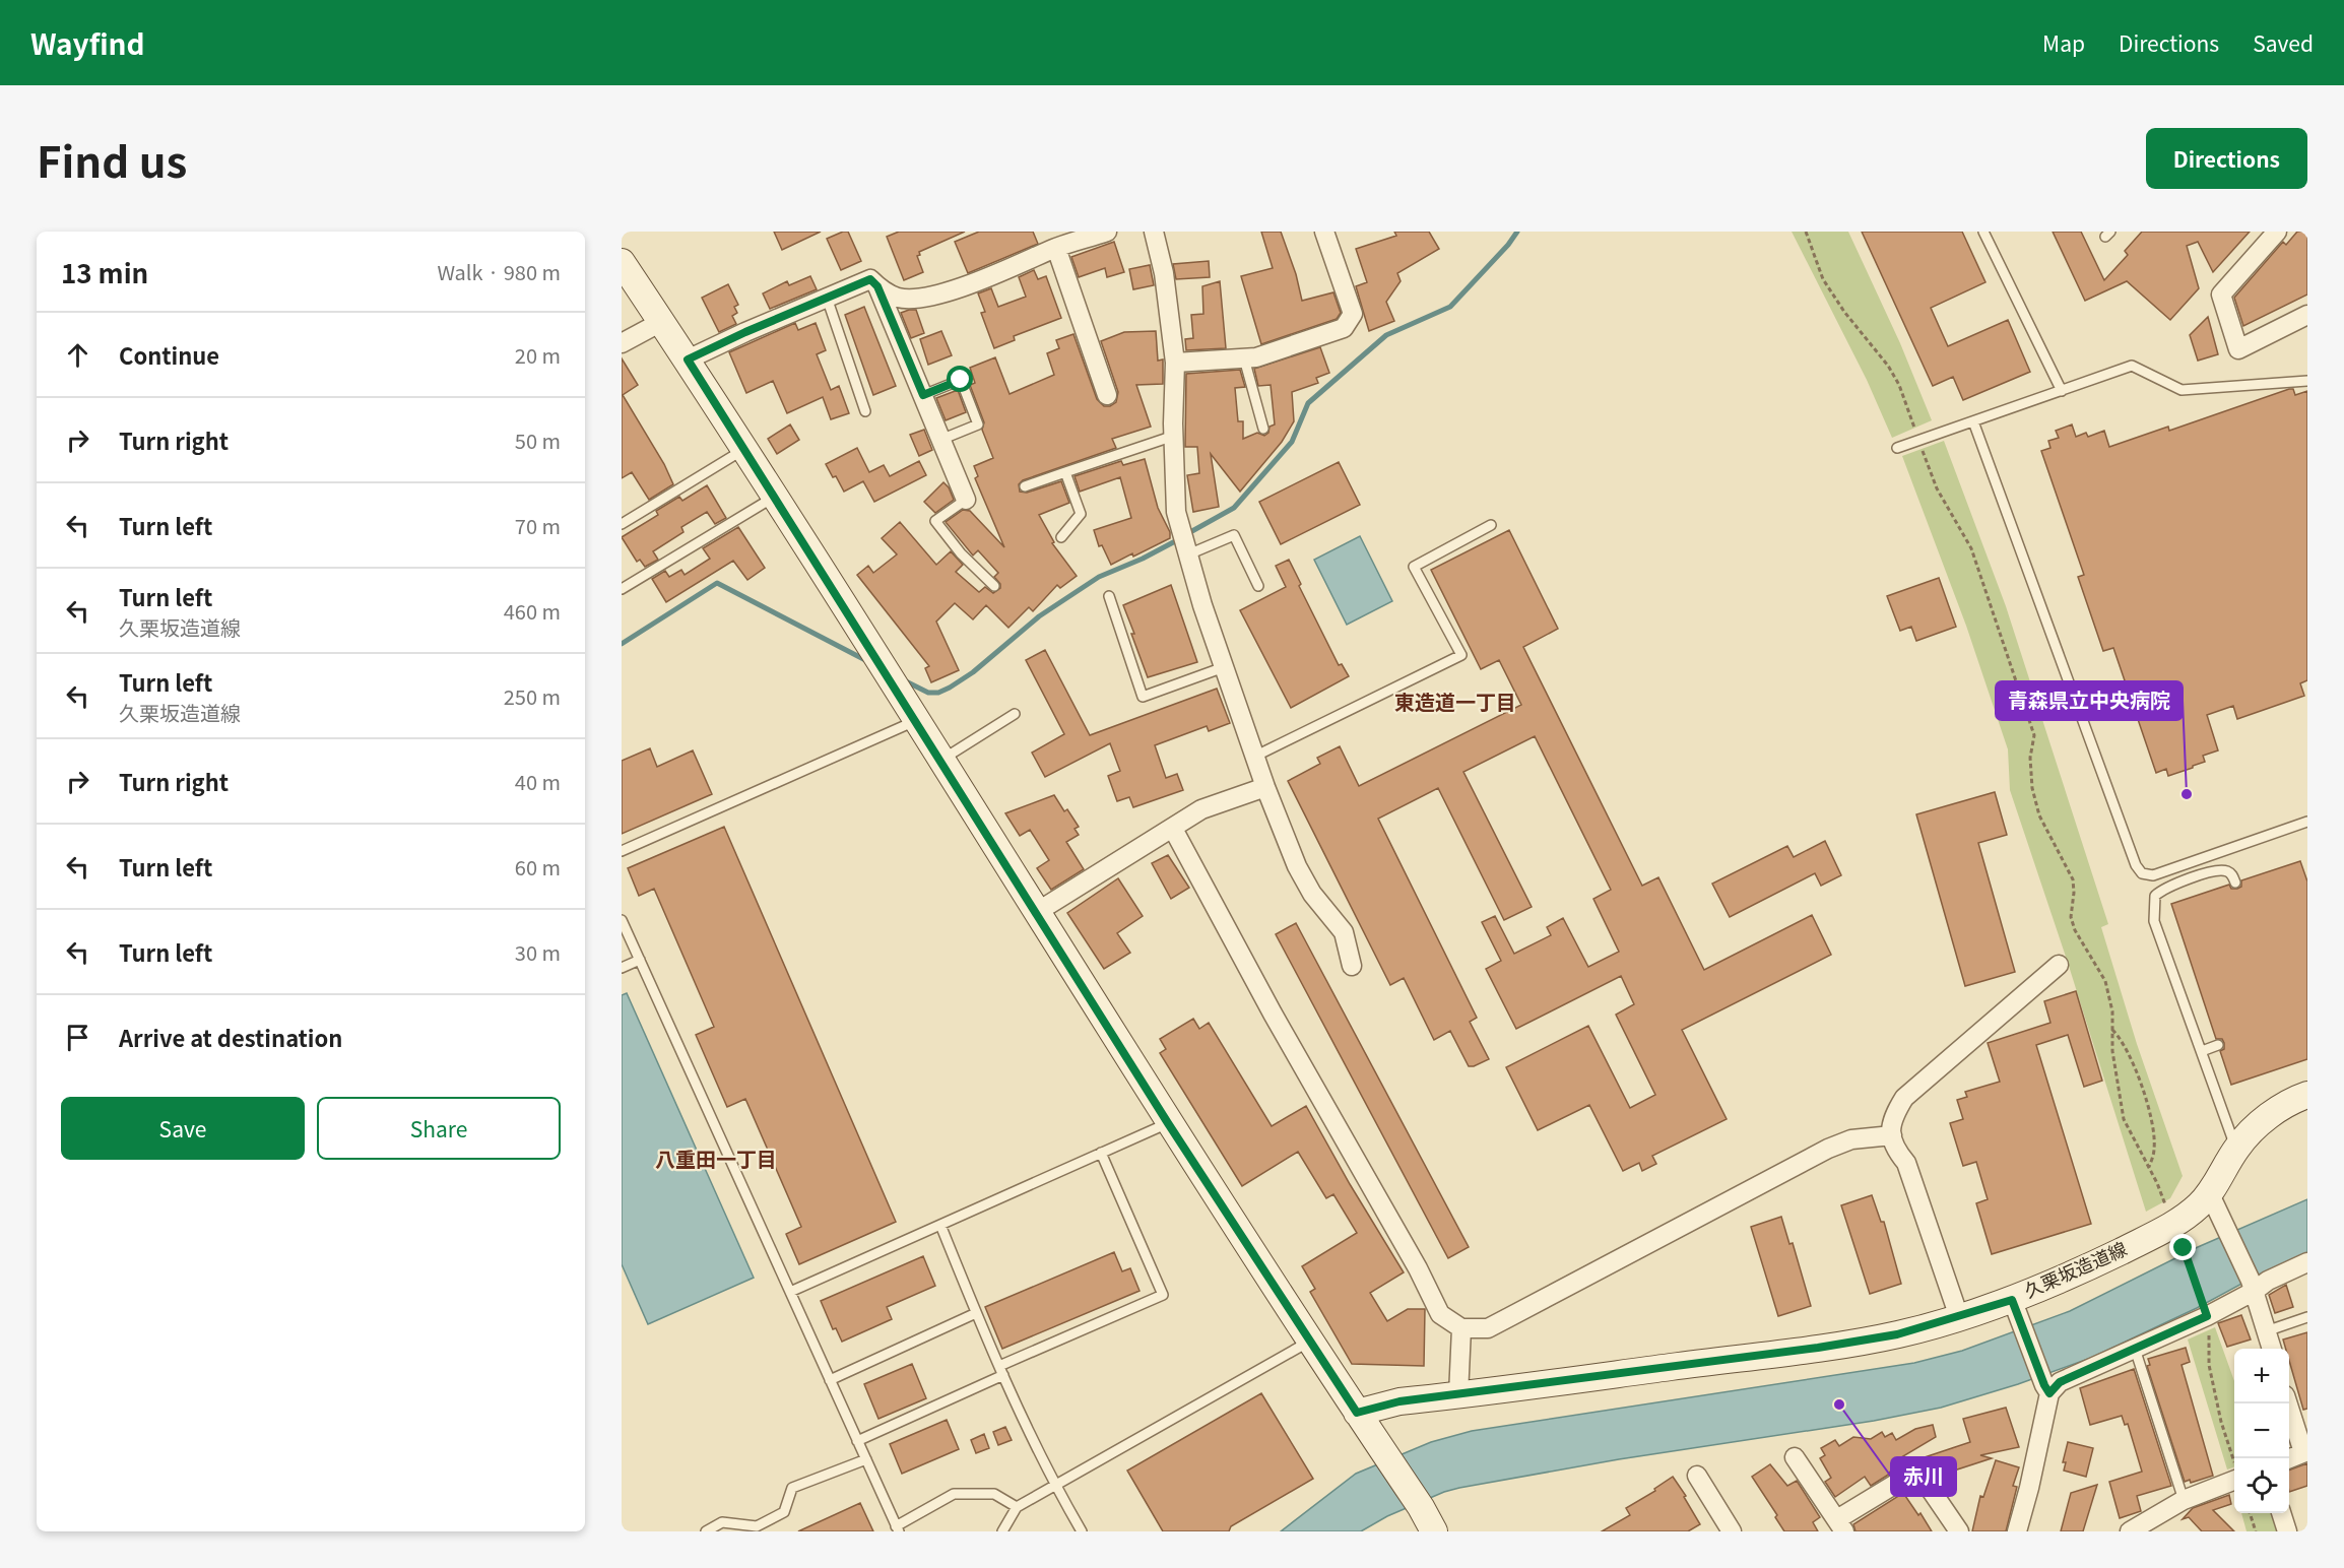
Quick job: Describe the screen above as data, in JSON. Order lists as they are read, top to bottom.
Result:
{
  "streets": {
    "main road": ["久栗坂造道線"]
  },
  "districts": ["東造道一丁目", "八重田一丁目"],
  "places": ["青森県立中央病院", "赤川"],
  "page": {
    "header": "Wayfind",
    "nav": ["Map", "Directions", "Saved"],
    "title": "Find us",
    "buttons": [
      "Directions",
      ["Save", "Share"]
    ],
    "heading": ["13 min", "Walk · 980 m"],
    "list": [
      ["Continue", "20 m"],
      ["Turn right", "50 m"],
      ["Turn left", "70 m"],
      ["Turn left", "久栗坂造道線", "460 m"],
      ["Turn left", "久栗坂造道線", "250 m"],
      ["Turn right", "40 m"],
      ["Turn left", "60 m"],
      ["Turn left", "30 m"],
      "Arrive at destination"
    ],
    "map_buttons": ["+", "−"]
  }
}
